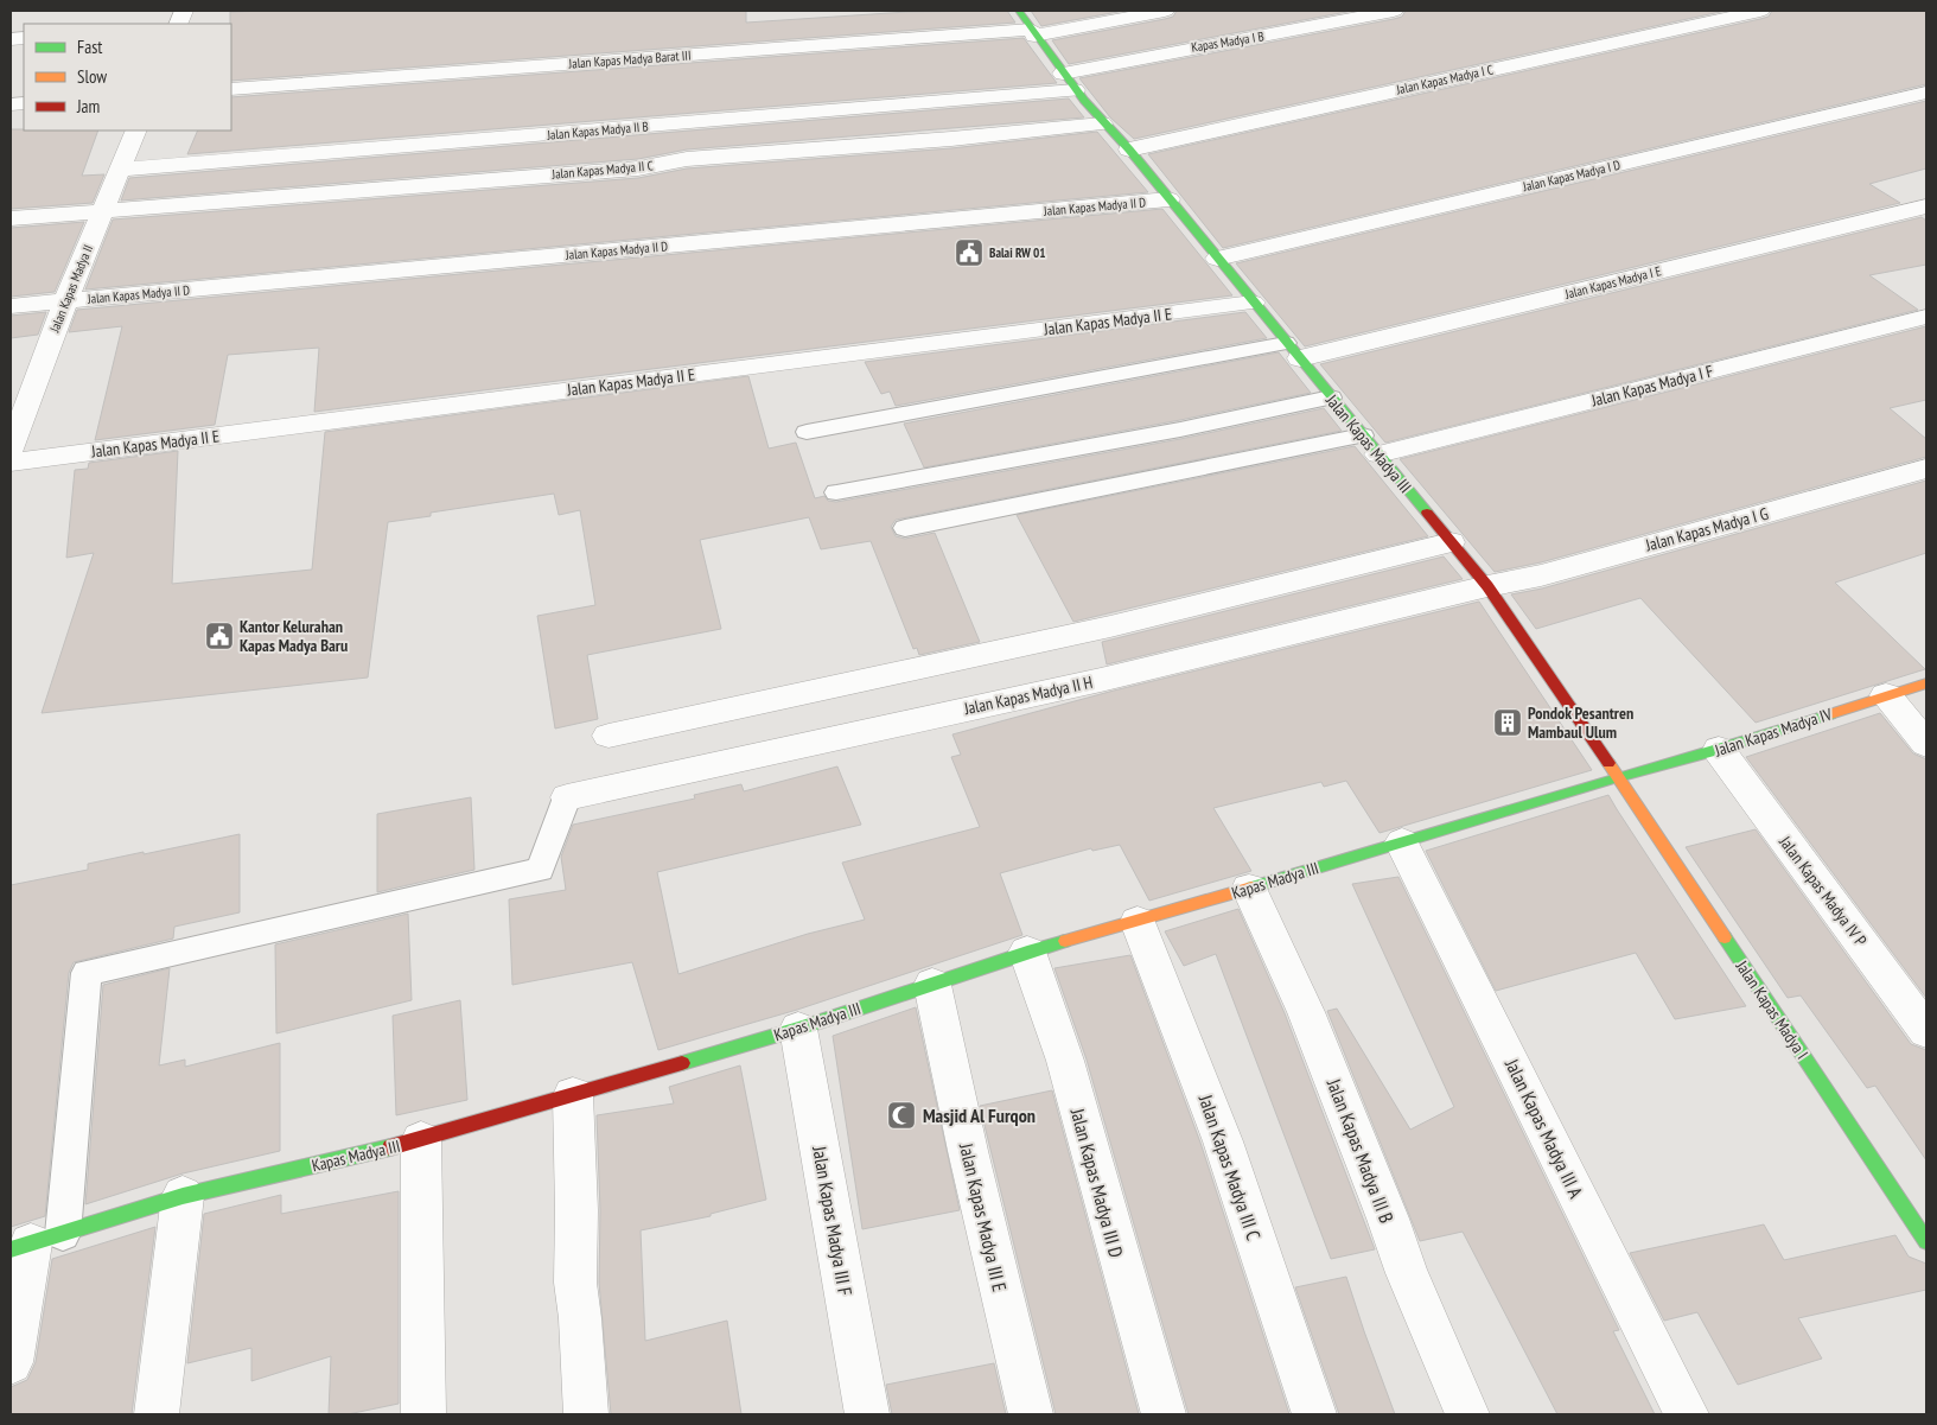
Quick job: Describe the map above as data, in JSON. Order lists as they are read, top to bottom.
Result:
{
  "streets": {
    "street": [
      "Kapas Madya I B",
      "Jalan Kapas Madya Barat III",
      "Jalan Kapas Madya I C",
      "Jalan Kapas Madya II B",
      "Jalan Kapas Madya II C",
      "Jalan Kapas Madya I D",
      "Jalan Kapas Madya II D",
      "Jalan Kapas Madya I E",
      "Jalan Kapas Madya II",
      "Jalan Kapas Madya II E",
      "Jalan Kapas Madya I F",
      "Jalan Kapas Madya III",
      "Jalan Kapas Madya I G",
      "Jalan Kapas Madya II H",
      "Jalan Kapas Madya IV",
      "Kapas Madya III",
      "Jalan Kapas Madya IV P",
      "Jalan Kapas Madya I",
      "Jalan Kapas Madya III A",
      "Jalan Kapas Madya III B",
      "Jalan Kapas Madya III C",
      "Jalan Kapas Madya III D",
      "Jalan Kapas Madya III E",
      "Jalan Kapas Madya III F"
    ]
  },
  "crossings": [
    ["Kapas Madya I B", "Jalan Kapas Madya II B"],
    ["Kapas Madya I B", "Jalan Kapas Madya III"],
    ["Jalan Kapas Madya Barat III", "Jalan Kapas Madya III"],
    ["Jalan Kapas Madya I C", "Jalan Kapas Madya III"],
    ["Jalan Kapas Madya II B", "Jalan Kapas Madya II"],
    ["Jalan Kapas Madya II B", "Jalan Kapas Madya III"],
    ["Jalan Kapas Madya II C", "Jalan Kapas Madya II"],
    ["Jalan Kapas Madya II C", "Jalan Kapas Madya III"],
    ["Jalan Kapas Madya I D", "Jalan Kapas Madya III"],
    ["Jalan Kapas Madya II D", "Jalan Kapas Madya II"],
    ["Jalan Kapas Madya II D", "Jalan Kapas Madya III"],
    ["Jalan Kapas Madya I E", "Jalan Kapas Madya III"],
    ["Jalan Kapas Madya II E", "Jalan Kapas Madya III"],
    ["Jalan Kapas Madya I F", "Jalan Kapas Madya III"],
    ["Jalan Kapas Madya III", "Jalan Kapas Madya I G"],
    ["Jalan Kapas Madya III", "Jalan Kapas Madya II H"],
    ["Jalan Kapas Madya III", "Jalan Kapas Madya IV"],
    ["Jalan Kapas Madya III", "Kapas Madya III"],
    ["Jalan Kapas Madya III", "Jalan Kapas Madya I"],
    ["Jalan Kapas Madya I G", "Jalan Kapas Madya II H"],
    ["Jalan Kapas Madya IV", "Kapas Madya III"],
    ["Jalan Kapas Madya IV", "Jalan Kapas Madya IV P"],
    ["Jalan Kapas Madya IV", "Jalan Kapas Madya I"],
    ["Kapas Madya III", "Jalan Kapas Madya I"],
    ["Kapas Madya III", "Jalan Kapas Madya III A"],
    ["Kapas Madya III", "Jalan Kapas Madya III B"],
    ["Kapas Madya III", "Jalan Kapas Madya III C"],
    ["Kapas Madya III", "Jalan Kapas Madya III D"],
    ["Kapas Madya III", "Jalan Kapas Madya III E"],
    ["Kapas Madya III", "Jalan Kapas Madya III F"]
  ],
  "places": {
    "public building": ["Balai RW 01", "Kantor Kelurahan Kapas Madya Baru"],
    "building": ["Pondok Pesantren Mambaul Ulum"],
    "mosque": ["Masjid Al Furqon"]
  },
  "legend": ["Fast", "Slow", "Jam"]
}
